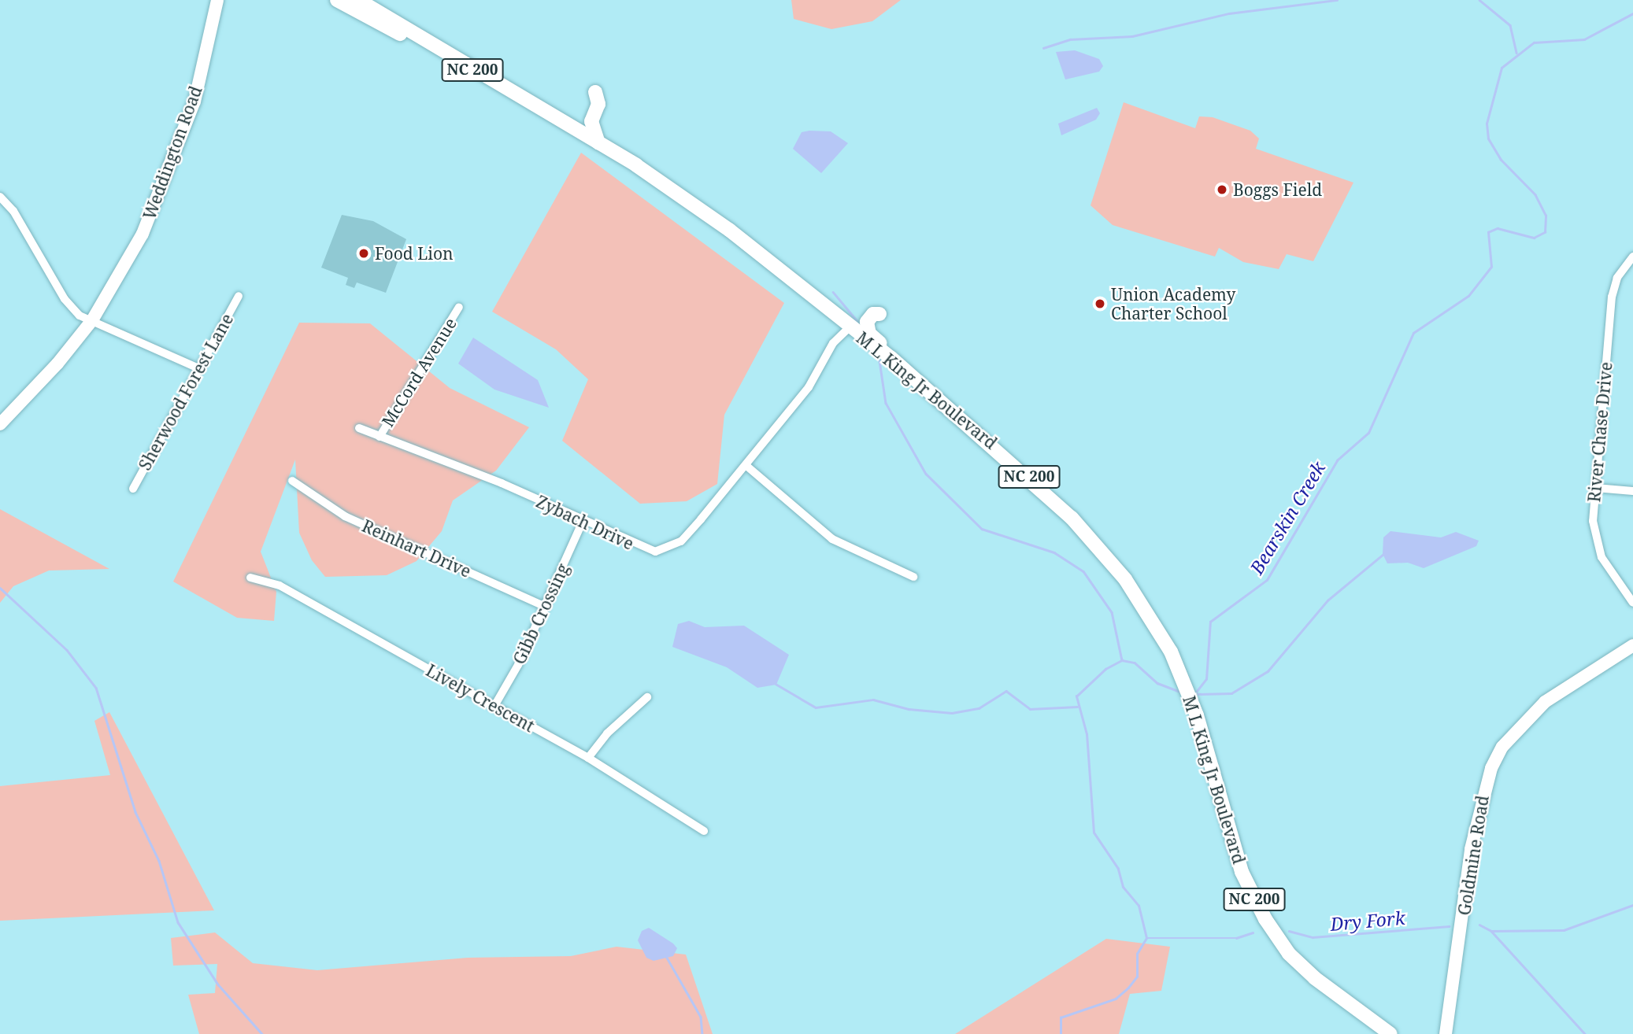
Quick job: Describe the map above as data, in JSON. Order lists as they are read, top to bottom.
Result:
{
  "streets": {
    "main road": [
      "NC 200",
      "Weddington Road",
      "M L King Jr Boulevard",
      "Goldmine Road"
    ],
    "street": [
      "McCord Avenue",
      "Sherwood Forest Lane",
      "River Chase Drive",
      "Zybach Drive",
      "Reinhart Drive",
      "Gibb Crossing",
      "Lively Crescent"
    ]
  },
  "crossings": [
    ["McCord Avenue", "Zybach Drive"],
    ["M L King Jr Boulevard", "Zybach Drive"],
    ["Zybach Drive", "Gibb Crossing"],
    ["Reinhart Drive", "Gibb Crossing"],
    ["Gibb Crossing", "Lively Crescent"]
  ],
  "water": ["Bearskin Creek", "Dry Fork"],
  "places": ["Boggs Field", "Food Lion", "Union Academy Charter School"]
}
